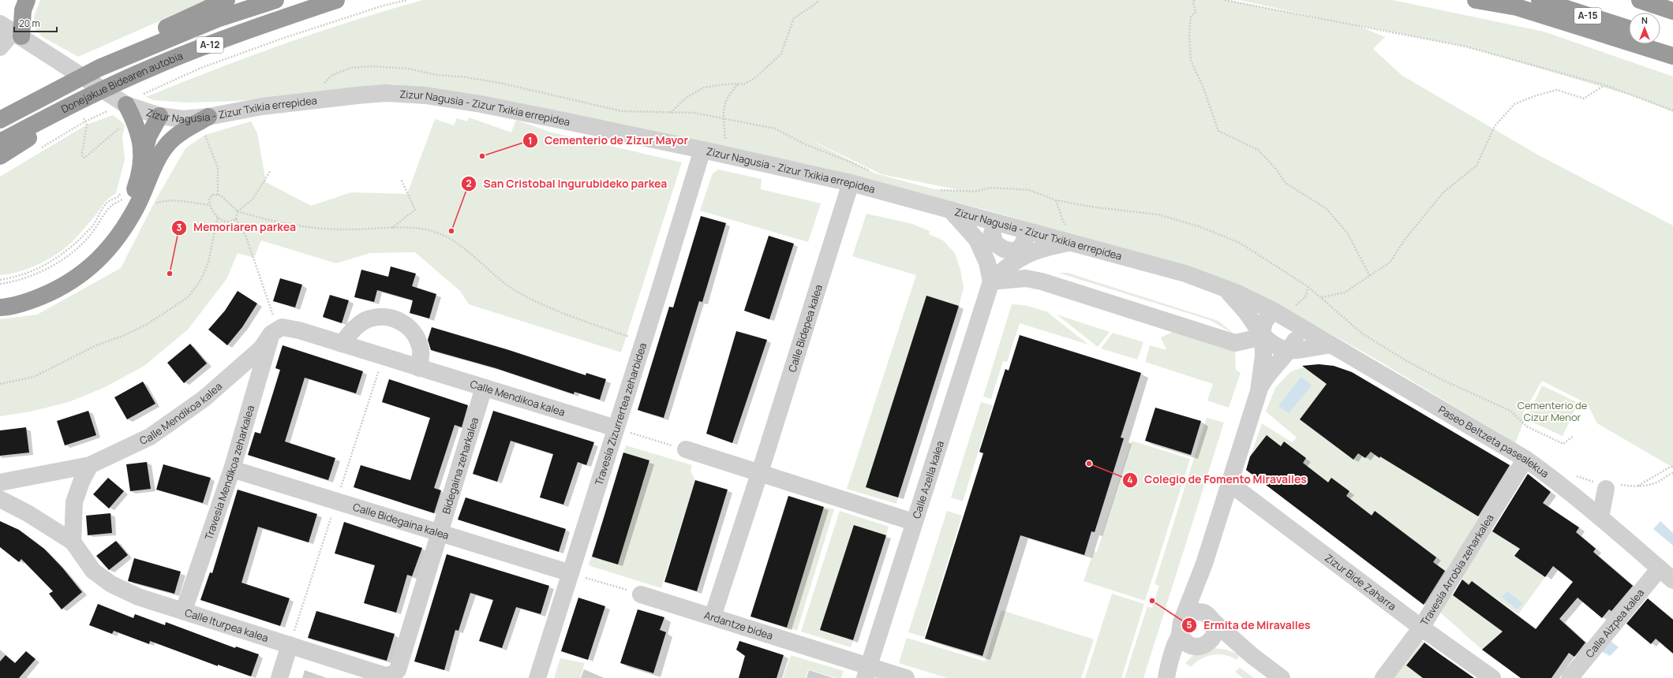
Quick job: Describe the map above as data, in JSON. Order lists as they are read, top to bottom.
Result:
{
  "streets": {
    "highway": ["A-15", "A-12", "Donejakue Bidearen autobia"],
    "street": [
      "Zizur Nagusia - Zizur Txikia errepidea",
      "Calle Bidepea kalea",
      "Calle Mendikoa kalea",
      "Travesía Zizurrertea zeharbidea",
      "Paseo Beltzeta pasealekua",
      "Bidegaina zeharkalea",
      "Travesía Mendikoa zeharkalea",
      "Calle Azella kalea",
      "Calle Bidegaina kalea",
      "Travesía Arrobia zeharkalea",
      "Zizur Bide Zaharra",
      "Calle Aizpea kalea",
      "Calle Iturpea kalea",
      "Ardantze bidea"
    ]
  },
  "crossings": [
    ["Zizur Nagusia - Zizur Txikia errepidea", "Calle Bidepea kalea"],
    ["Zizur Nagusia - Zizur Txikia errepidea", "Travesía Zizurrertea zeharbidea"],
    ["Zizur Nagusia - Zizur Txikia errepidea", "Paseo Beltzeta pasealekua"],
    ["Zizur Nagusia - Zizur Txikia errepidea", "Calle Azella kalea"],
    ["Calle Bidepea kalea", "Ardantze bidea"],
    ["Calle Mendikoa kalea", "Travesía Zizurrertea zeharbidea"],
    ["Calle Mendikoa kalea", "Bidegaina zeharkalea"],
    ["Calle Mendikoa kalea", "Travesía Mendikoa zeharkalea"],
    ["Travesía Zizurrertea zeharbidea", "Calle Bidegaina kalea"],
    ["Paseo Beltzeta pasealekua", "Travesía Arrobia zeharkalea"],
    ["Paseo Beltzeta pasealekua", "Calle Aizpea kalea"],
    ["Bidegaina zeharkalea", "Calle Bidegaina kalea"],
    ["Bidegaina zeharkalea", "Calle Iturpea kalea"],
    ["Travesía Mendikoa zeharkalea", "Calle Bidegaina kalea"],
    ["Travesía Mendikoa zeharkalea", "Calle Iturpea kalea"],
    ["Calle Azella kalea", "Ardantze bidea"],
    ["Travesía Arrobia zeharkalea", "Zizur Bide Zaharra"]
  ],
  "parks": ["Cementerio de Cizur Menor"],
  "places": [
    "Cementerio de Zizur Mayor",
    "San Cristobal Ingurubideko parkea",
    "Memoriaren parkea",
    "Colegio de Fomento Miravalles",
    "Ermita de Miravalles"
  ],
  "scale_bar": "20 m",
  "north": "top"
}
